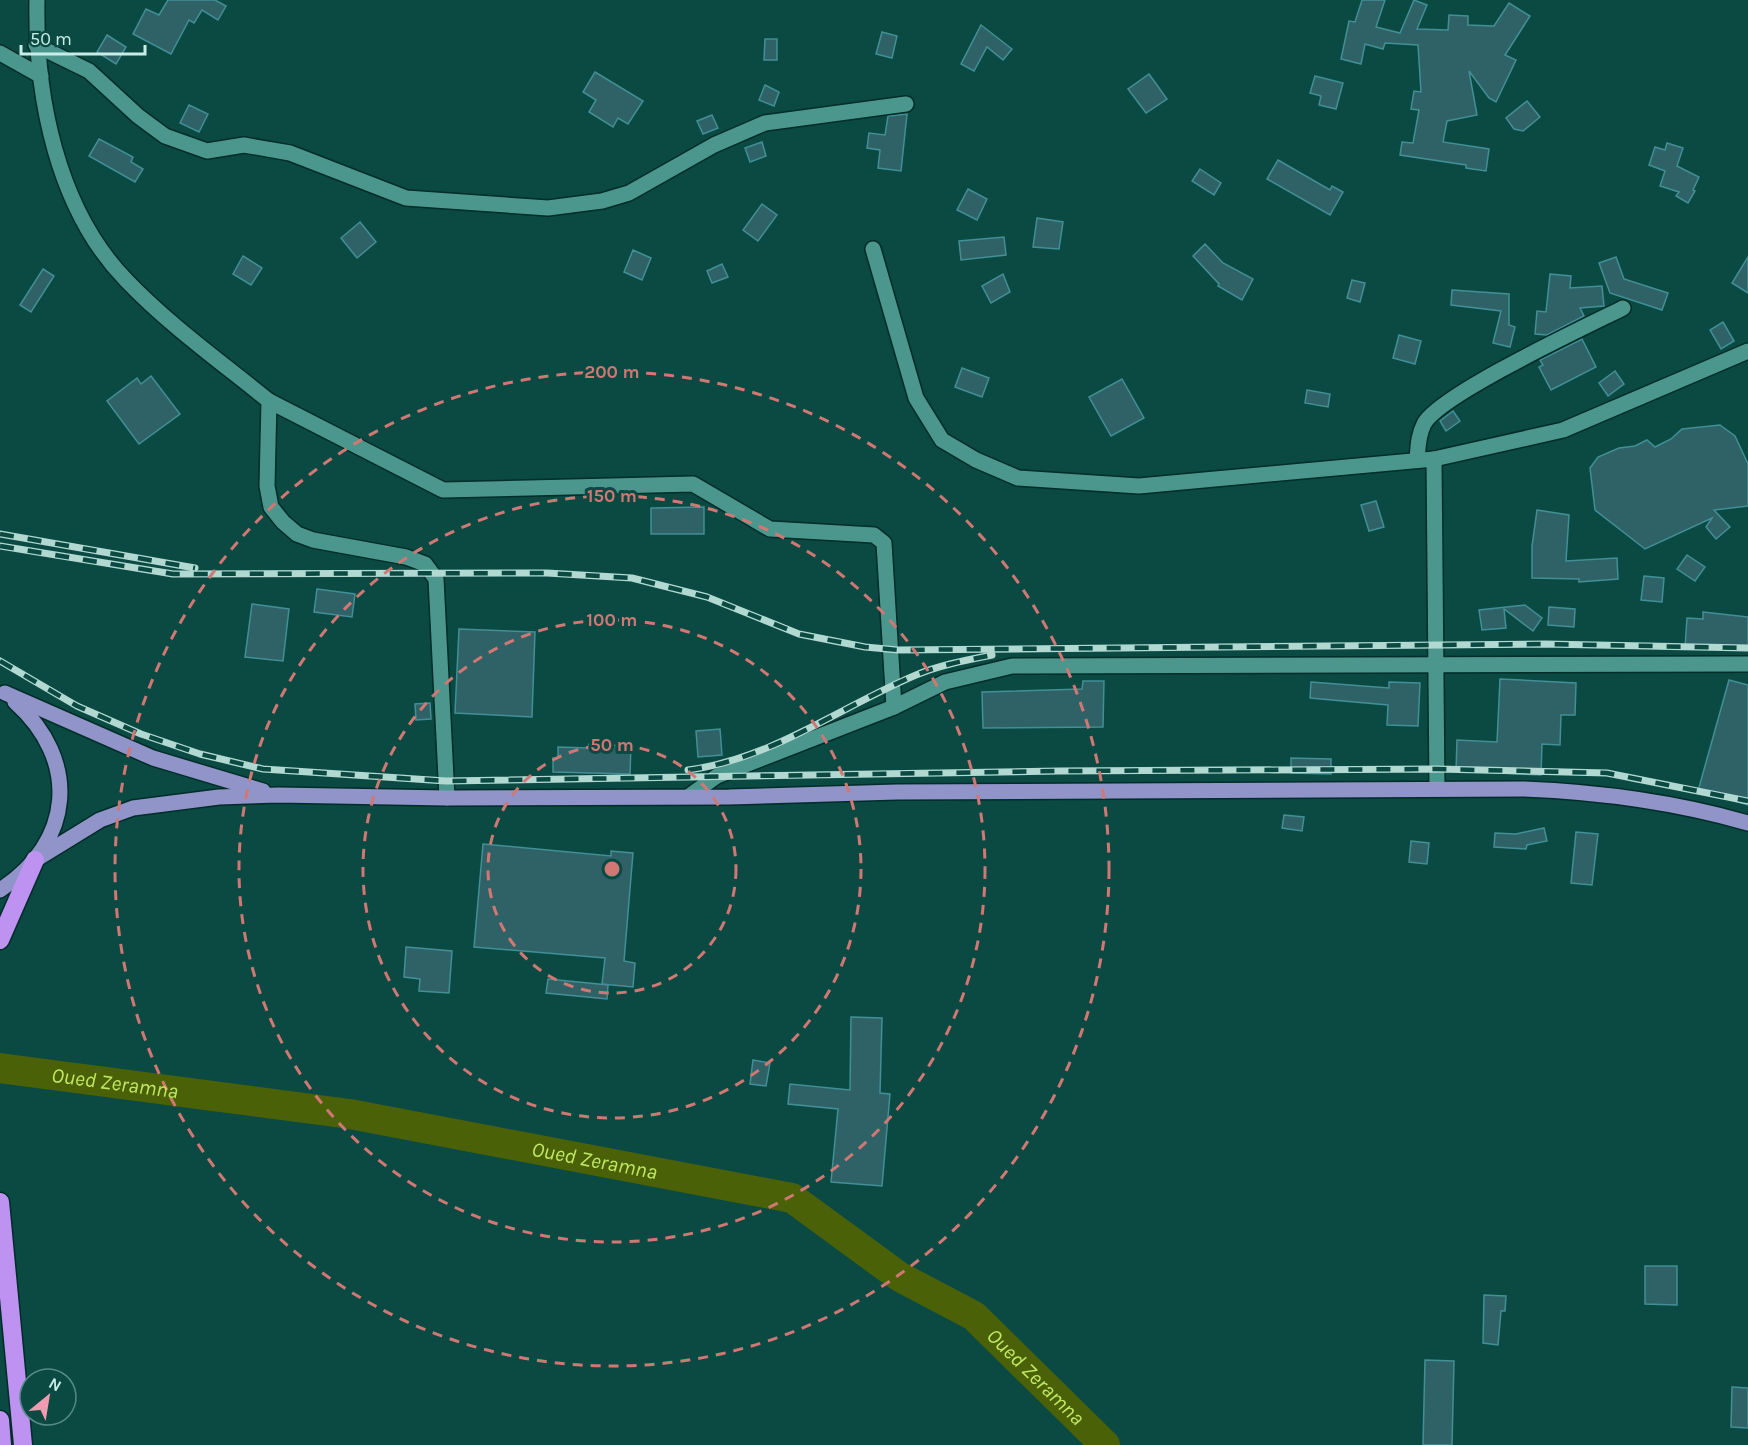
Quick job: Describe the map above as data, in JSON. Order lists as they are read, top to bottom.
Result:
{
  "water": ["Oued Zeramna"],
  "scale_bar": "50 m",
  "north": "top right",
  "rings": [
    "200 m",
    "150 m",
    "100 m",
    "50 m"
  ]
}
